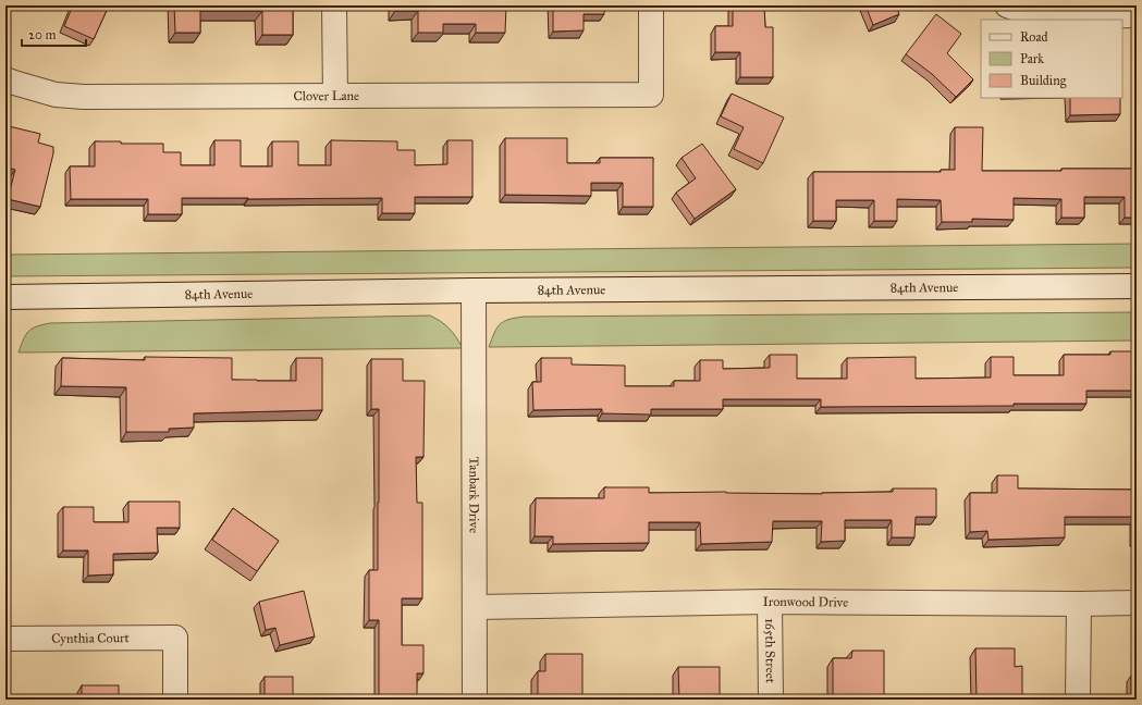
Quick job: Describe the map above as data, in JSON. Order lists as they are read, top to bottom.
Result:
{
  "streets": {
    "street": [
      "Clover Lane",
      "84th Avenue",
      "Tanbark Drive",
      "Ironwood Drive",
      "Cynthia Court",
      "165th Street"
    ]
  },
  "crossings": [
    ["84th Avenue", "Tanbark Drive"],
    ["Tanbark Drive", "Ironwood Drive"],
    ["Ironwood Drive", "165th Street"]
  ],
  "legend": ["Road", "Park", "Building"],
  "scale_bar": "20 m"
}
